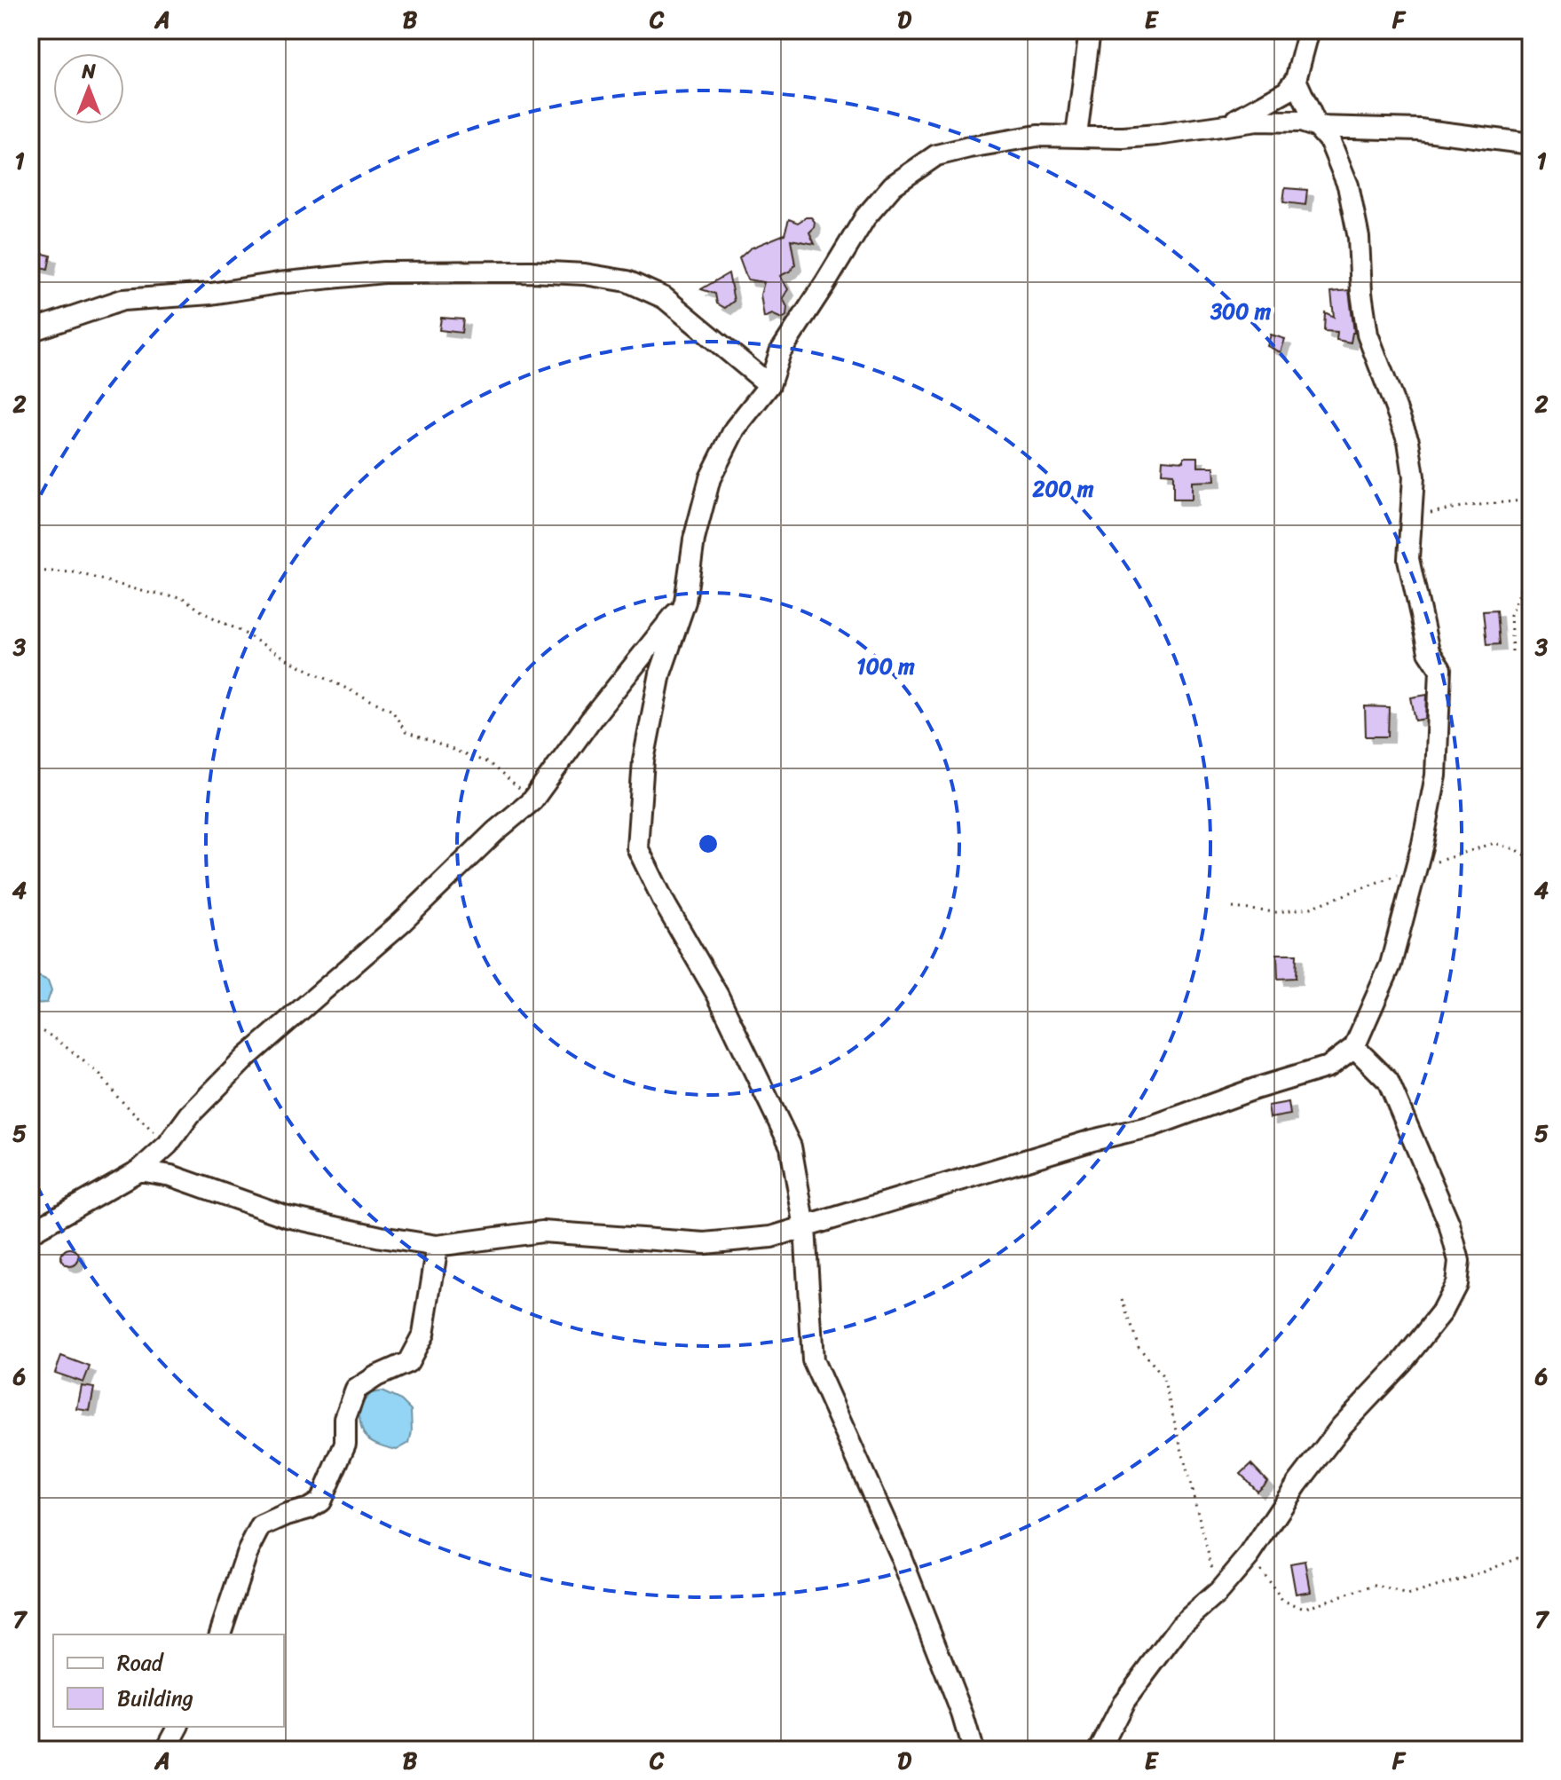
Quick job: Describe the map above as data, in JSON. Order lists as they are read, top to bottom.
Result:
{
  "legend": ["Road", "Building"],
  "north": "top",
  "grid": {
    "columns": [
      "A",
      "B",
      "C",
      "D",
      "E",
      "F"
    ],
    "rows": [
      "1",
      "2",
      "3",
      "4",
      "5",
      "6",
      "7"
    ]
  },
  "rings": ["300 m", "200 m", "100 m"]
}
